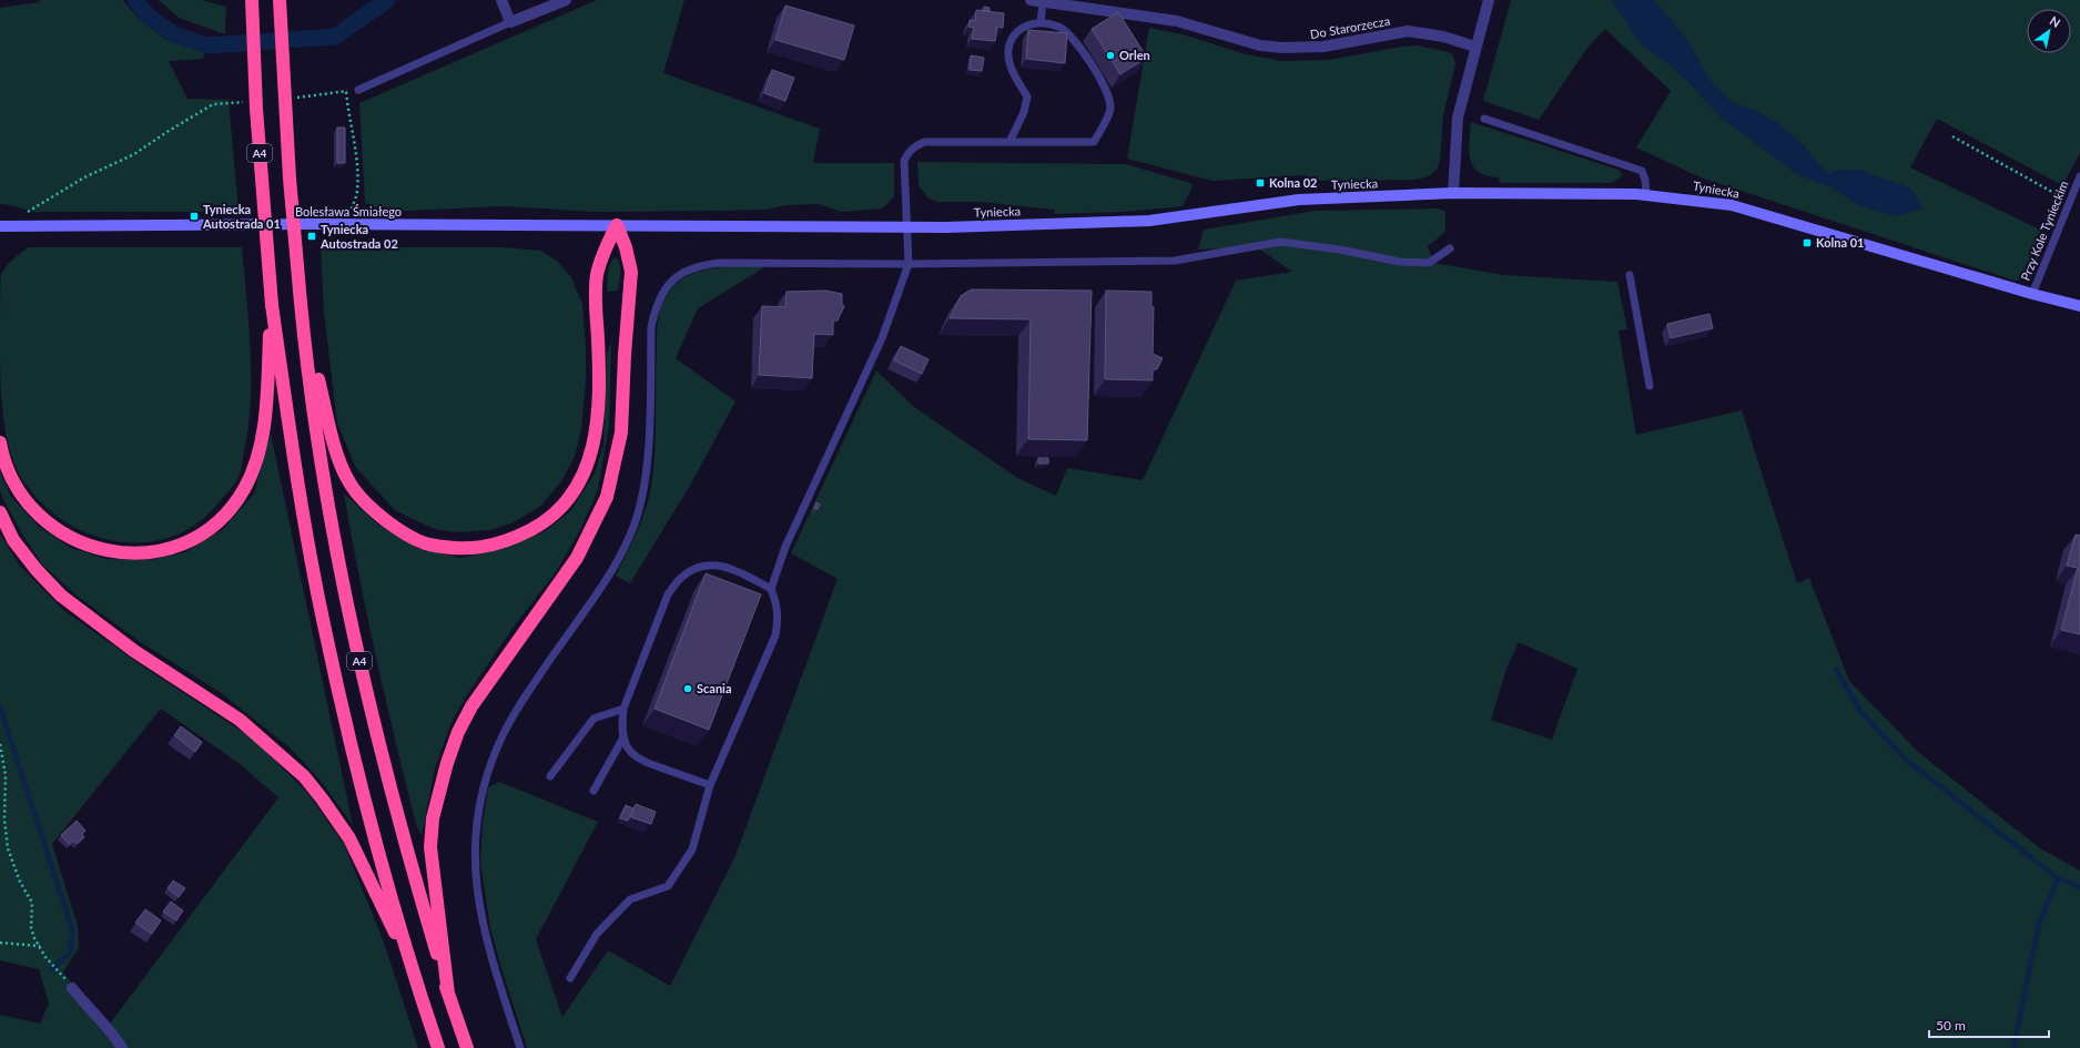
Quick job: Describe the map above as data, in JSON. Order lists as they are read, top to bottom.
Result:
{
  "streets": {
    "highway": ["A4"],
    "street": ["Do Starorzecza", "Tyniecka", "Bolesława Śmiałego"],
    "lane": ["Przy Kole Tynieckim"]
  },
  "crossings": [
    ["Tyniecka", "Bolesława Śmiałego"],
    ["Tyniecka", "Przy Kole Tynieckim"]
  ],
  "places": {
    "other": ["Orlen", "Scania"],
    "transit": [
      "Kolna 02",
      "Tyniecka Autostrada 01",
      "Tyniecka Autostrada 02",
      "Kolna 01"
    ]
  },
  "scale_bar": "50 m",
  "north": "top right"
}
